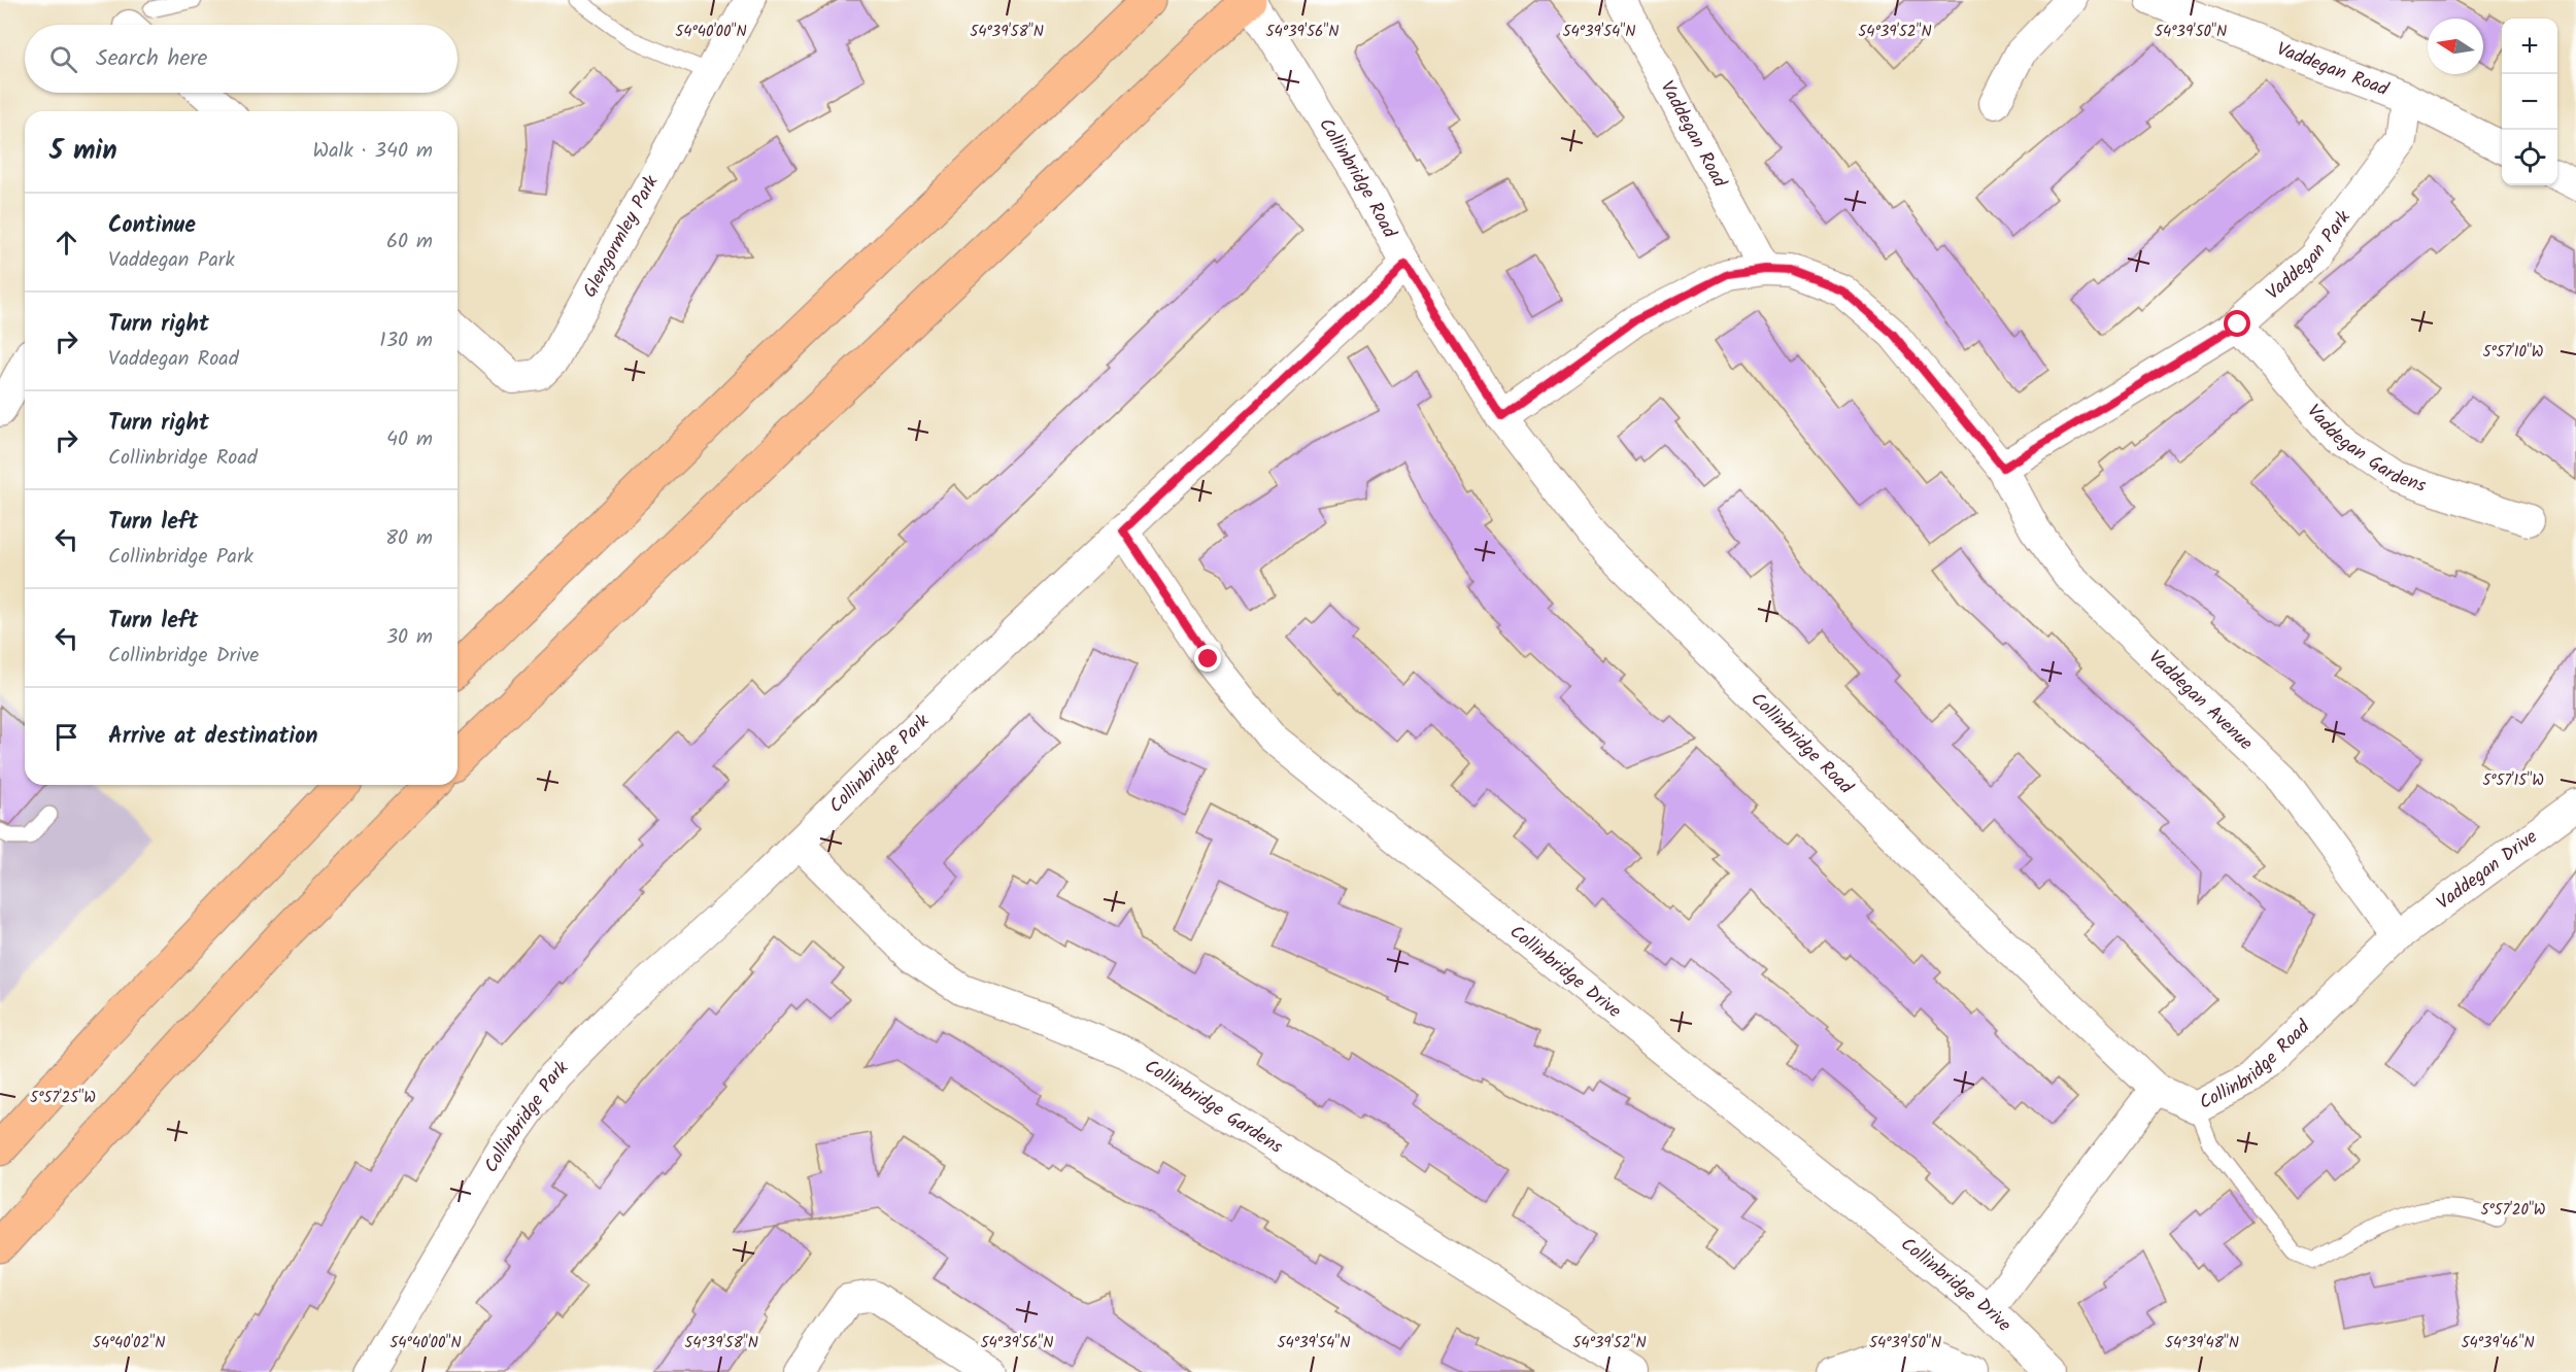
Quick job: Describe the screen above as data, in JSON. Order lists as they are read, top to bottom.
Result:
{
  "streets": {
    "street": [
      "Vaddegan Road",
      "Collinbridge Road",
      "Glengormley Park",
      "Vaddegan Park",
      "Vaddegan Gardens",
      "Vaddegan Avenue",
      "Collinbridge Park",
      "Vaddegan Drive",
      "Collinbridge Drive",
      "Collinbridge Gardens"
    ]
  },
  "crossings": [
    ["Vaddegan Road", "Vaddegan Park"],
    ["Collinbridge Road", "Vaddegan Avenue"],
    ["Collinbridge Road", "Collinbridge Park"],
    ["Collinbridge Road", "Vaddegan Drive"],
    ["Vaddegan Park", "Vaddegan Gardens"],
    ["Vaddegan Park", "Vaddegan Avenue"],
    ["Vaddegan Avenue", "Vaddegan Drive"],
    ["Collinbridge Park", "Collinbridge Drive"],
    ["Collinbridge Park", "Collinbridge Gardens"]
  ],
  "north": "left",
  "page": {
    "map_buttons": ["+", "−"],
    "search": "Search here",
    "heading": ["5 min", "Walk · 340 m"],
    "list": [
      ["Continue", "Vaddegan Park", "60 m"],
      ["Turn right", "Vaddegan Road", "130 m"],
      ["Turn right", "Collinbridge Road", "40 m"],
      ["Turn left", "Collinbridge Park", "80 m"],
      ["Turn left", "Collinbridge Drive", "30 m"],
      "Arrive at destination"
    ]
  },
  "coordinates": [
    "54°40'00\"N",
    "54°39'58\"N",
    "54°39'56\"N",
    "54°39'54\"N",
    "54°39'52\"N",
    "54°39'50\"N",
    "5°57'10\"W",
    "5°57'15\"W",
    "5°57'25\"W",
    "5°57'20\"W",
    "54°40'02\"N",
    "54°39'48\"N",
    "54°39'46\"N"
  ]
}
